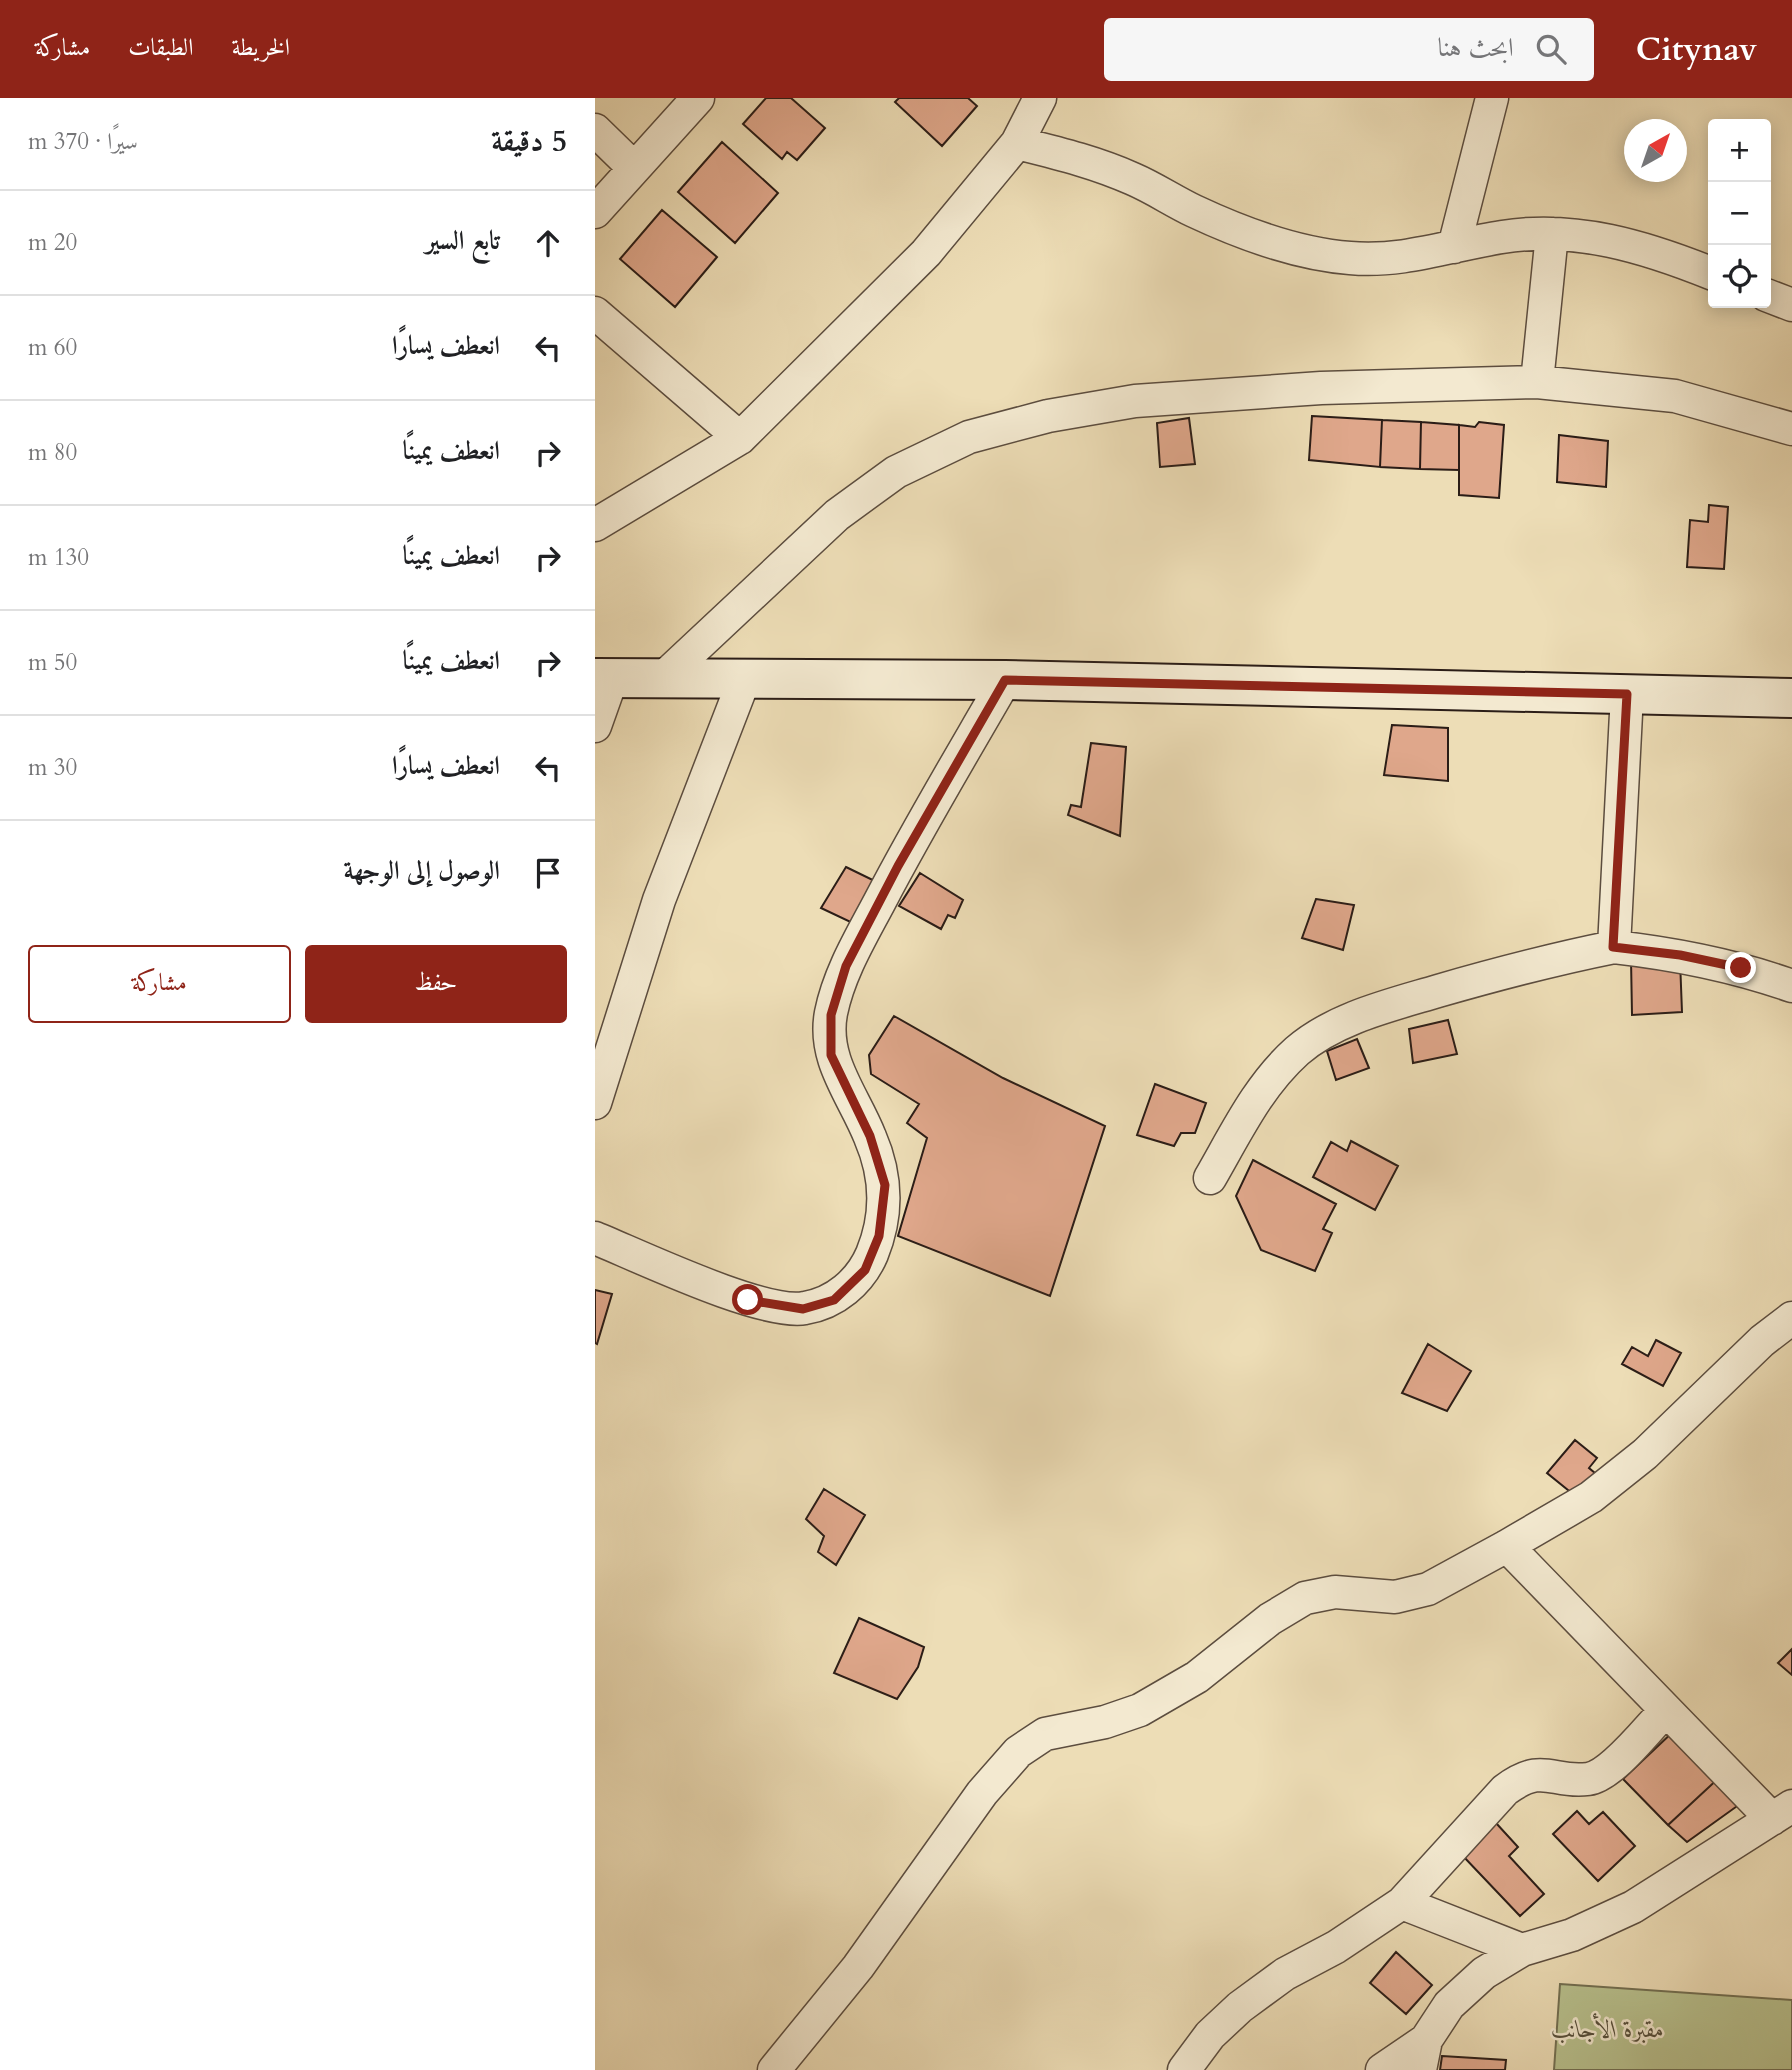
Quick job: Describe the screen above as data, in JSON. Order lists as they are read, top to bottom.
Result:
{
  "parks": ["مقبرة الأجانب"],
  "north": "top right",
  "page": {
    "header": "Citynav",
    "search": "ابحث هنا",
    "nav": ["الخريطة", "الطبقات", "مشاركة"],
    "heading": ["5 دقيقة", "سيرًا · 370 m"],
    "map_buttons": ["+", "−"],
    "list": [
      ["تابع السير", "20 m"],
      ["انعطف يسارًا", "60 m"],
      ["انعطف يمينًا", "80 m"],
      ["انعطف يمينًا", "130 m"],
      ["انعطف يمينًا", "50 m"],
      ["انعطف يسارًا", "30 m"],
      "الوصول إلى الوجهة"
    ],
    "buttons": ["حفظ", "مشاركة"]
  }
}
